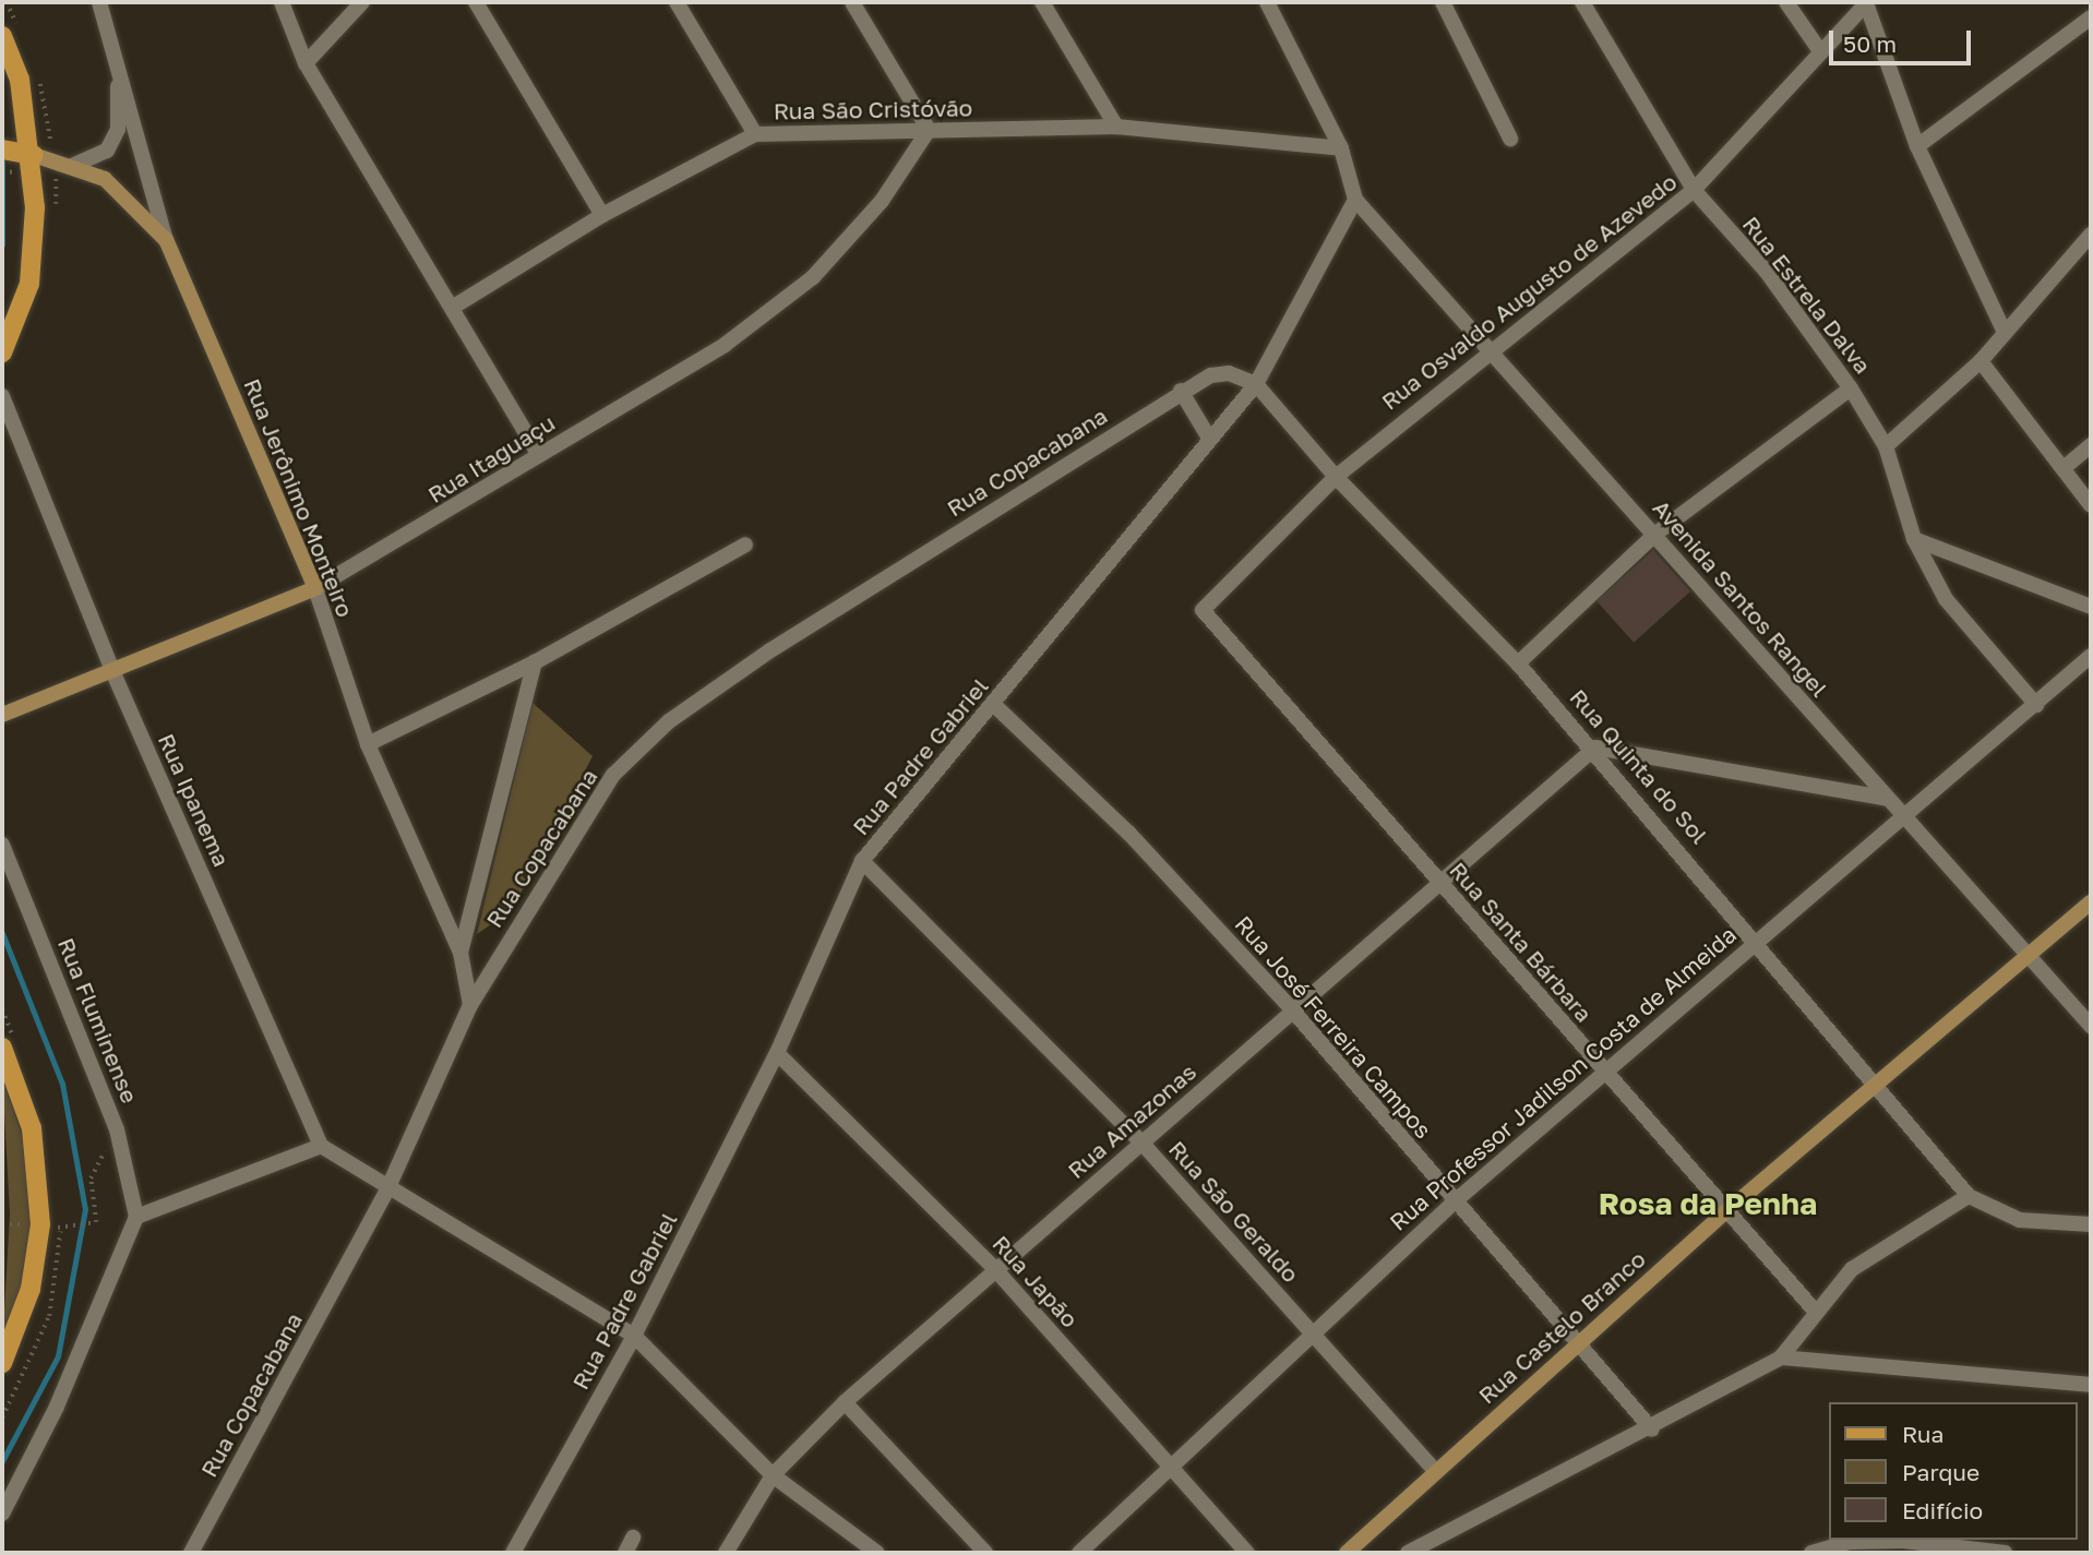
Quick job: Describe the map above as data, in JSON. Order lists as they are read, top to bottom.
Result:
{
  "streets": {
    "street": [
      "Rua São Cristóvão",
      "Rua Osvaldo Augusto de Azevedo",
      "Rua Estrela Dalva",
      "Rua Itaguaçu",
      "Rua Copacabana",
      "Rua Jerônimo Monteiro",
      "Avenida Santos Rangel",
      "Rua Padre Gabriel",
      "Rua Quinta do Sol",
      "Rua Ipanema",
      "Rua Santa Bárbara",
      "Rua Fluminense",
      "Rua José Ferreira Campos",
      "Rua Professor Jadilson Costa de Almeida",
      "Rua Amazonas",
      "Rua São Geraldo",
      "Rua Japão",
      "Rua Castelo Branco"
    ]
  },
  "crossings": [
    ["Rua São Cristóvão", "Rua Itaguaçu"],
    ["Rua Osvaldo Augusto de Azevedo", "Rua Estrela Dalva"],
    ["Rua Osvaldo Augusto de Azevedo", "Avenida Santos Rangel"],
    ["Rua Osvaldo Augusto de Azevedo", "Rua Quinta do Sol"],
    ["Rua Osvaldo Augusto de Azevedo", "Rua Santa Bárbara"],
    ["Rua Estrela Dalva", "Rua Professor Jadilson Costa de Almeida"],
    ["Rua Itaguaçu", "Rua Jerônimo Monteiro"],
    ["Rua Itaguaçu", "Rua Ipanema"],
    ["Rua Copacabana", "Rua Jerônimo Monteiro"],
    ["Rua Copacabana", "Rua Padre Gabriel"],
    ["Rua Copacabana", "Rua Quinta do Sol"],
    ["Avenida Santos Rangel", "Rua Padre Gabriel"],
    ["Avenida Santos Rangel", "Rua Professor Jadilson Costa de Almeida"],
    ["Avenida Santos Rangel", "Rua Castelo Branco"],
    ["Rua Padre Gabriel", "Rua Quinta do Sol"],
    ["Rua Padre Gabriel", "Rua José Ferreira Campos"],
    ["Rua Padre Gabriel", "Rua São Geraldo"],
    ["Rua Padre Gabriel", "Rua Japão"],
    ["Rua Quinta do Sol", "Rua Professor Jadilson Costa de Almeida"],
    ["Rua Quinta do Sol", "Rua Amazonas"],
    ["Rua Quinta do Sol", "Rua Castelo Branco"],
    ["Rua Santa Bárbara", "Rua Professor Jadilson Costa de Almeida"],
    ["Rua Santa Bárbara", "Rua Amazonas"],
    ["Rua Santa Bárbara", "Rua Castelo Branco"],
    ["Rua José Ferreira Campos", "Rua Professor Jadilson Costa de Almeida"],
    ["Rua José Ferreira Campos", "Rua Amazonas"],
    ["Rua José Ferreira Campos", "Rua Castelo Branco"],
    ["Rua Professor Jadilson Costa de Almeida", "Rua São Geraldo"],
    ["Rua Professor Jadilson Costa de Almeida", "Rua Japão"],
    ["Rua Amazonas", "Rua São Geraldo"],
    ["Rua Amazonas", "Rua Japão"],
    ["Rua São Geraldo", "Rua Castelo Branco"]
  ],
  "districts": ["Rosa da Penha"],
  "legend": ["Rua", "Parque", "Edifício"],
  "scale_bar": "50 m"
}
